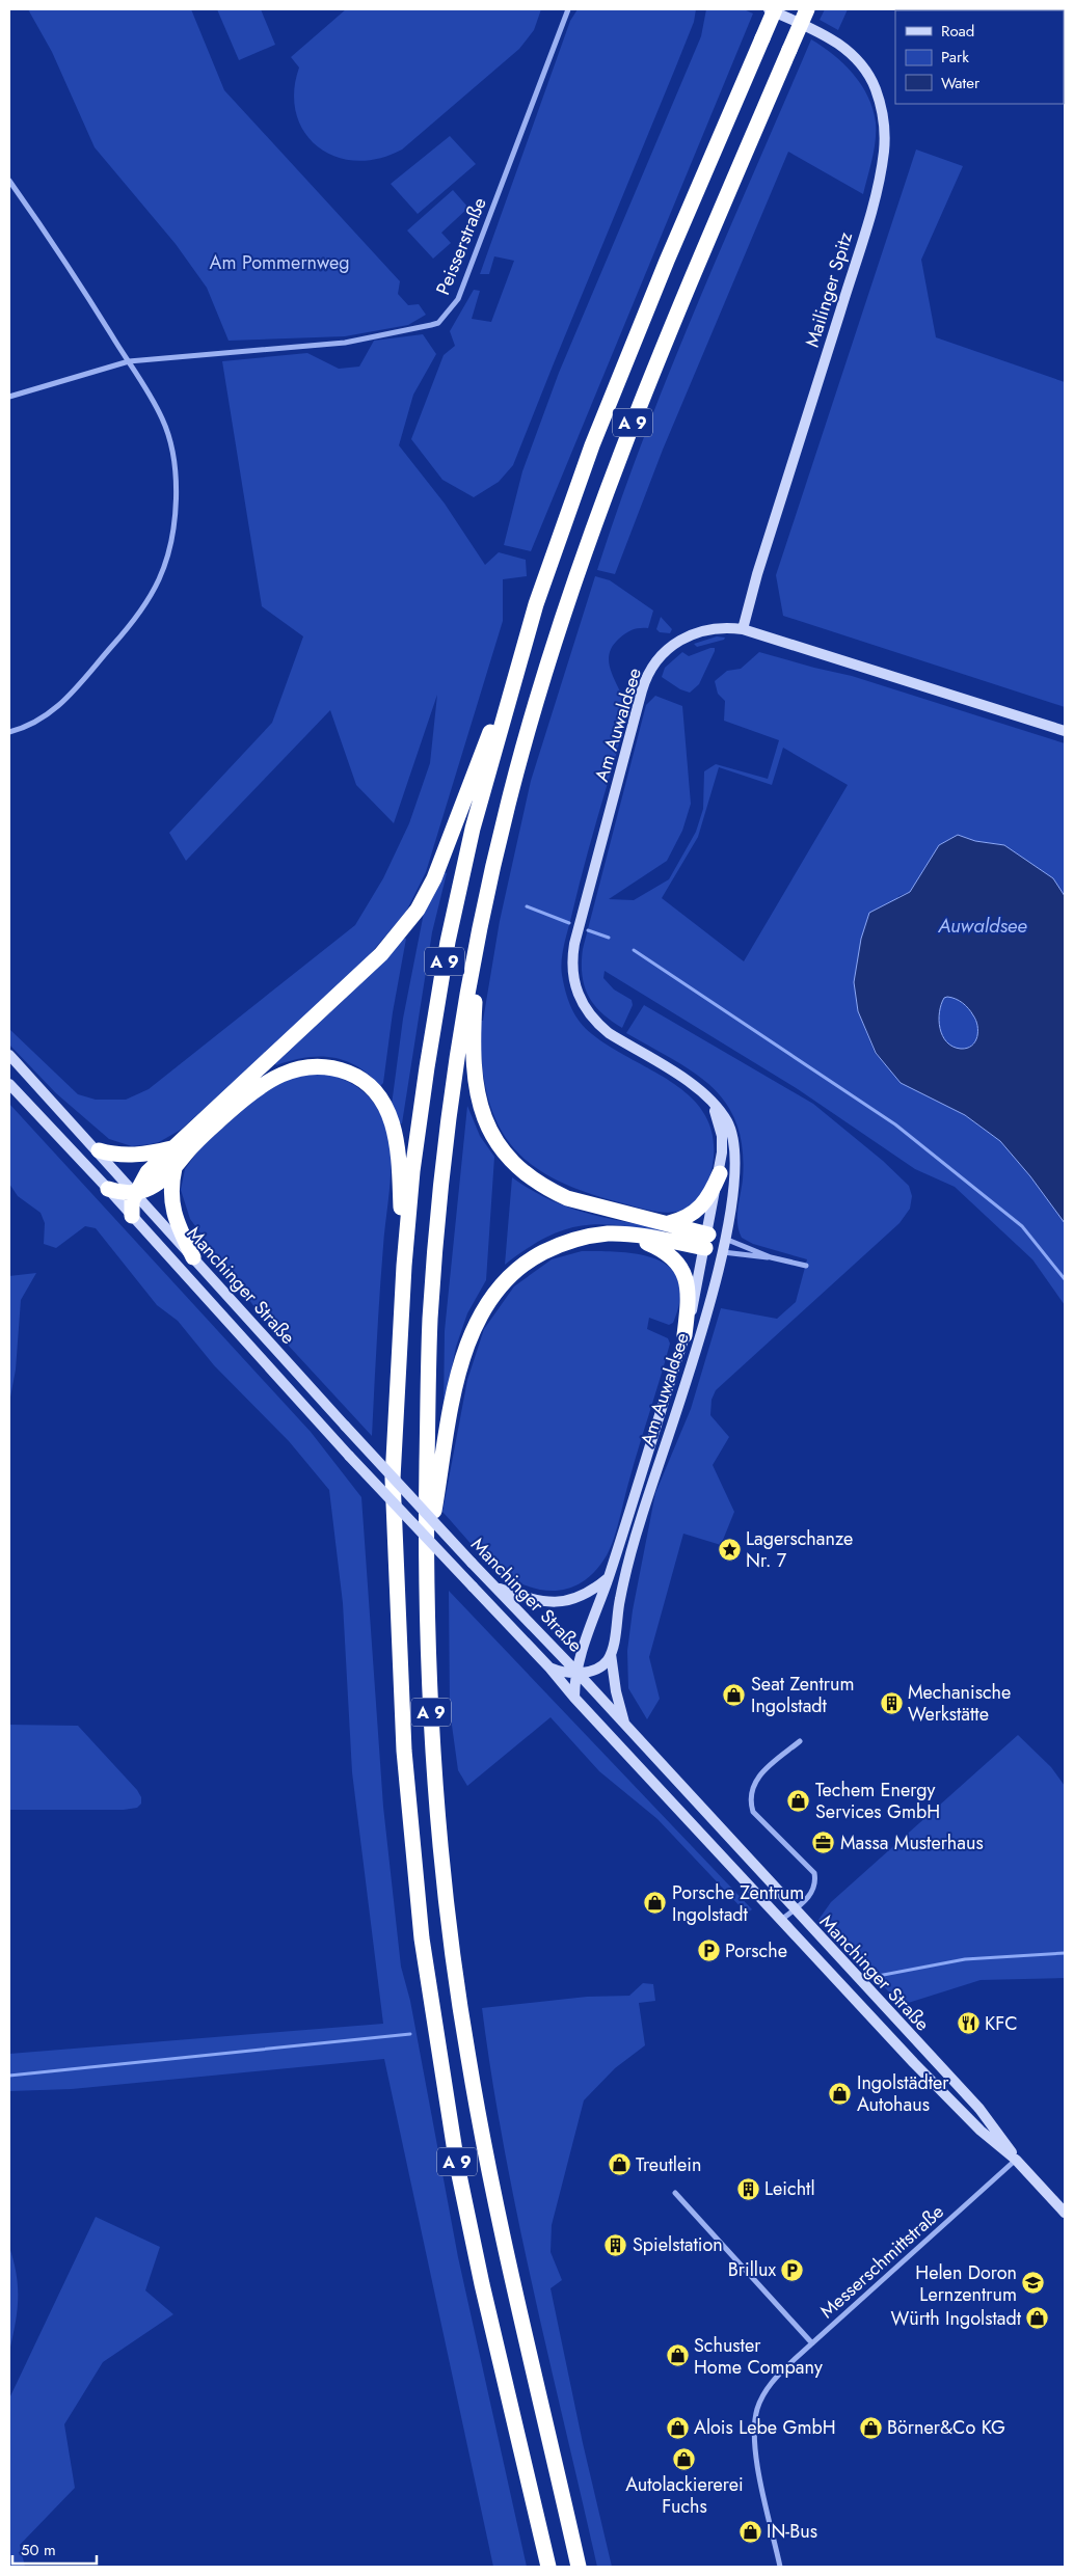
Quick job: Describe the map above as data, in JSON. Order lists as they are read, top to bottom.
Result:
{
  "streets": {
    "highway": ["A 9"],
    "main road": ["Mailinger Spitz", "Am Auwaldsee", "Manchinger Straße"],
    "street": ["Peisserstraße", "Messerschmittstraße"]
  },
  "crossings": [
    ["Mailinger Spitz", "Am Auwaldsee"],
    ["Am Auwaldsee", "Manchinger Straße"],
    ["Manchinger Straße", "Messerschmittstraße"]
  ],
  "water": ["Auwaldsee"],
  "parks": ["Am Pommernweg"],
  "places": {
    "place": ["Lagerschanze Nr. 7"],
    "shop": [
      "Seat Zentrum Ingolstadt",
      "Techem Energy Services GmbH",
      "Porsche Zentrum Ingolstadt",
      "Ingolstädter Autohaus",
      "Treutlein",
      "Würth Ingolstadt",
      "Schuster Home Company",
      "Alois Lebe GmbH",
      "Börner&Co KG",
      "Autolackiererei Fuchs",
      "IN-Bus"
    ],
    "building": ["Mechanische Werkstätte", "Leichtl", "Spielstation"],
    "office": ["Massa Musterhaus"],
    "parking": ["Porsche", "Brillux"],
    "restaurant": ["KFC"],
    "school or university": ["Helen Doron Lernzentrum"]
  },
  "legend": ["Road", "Park", "Water"],
  "scale_bar": "50 m"
}
